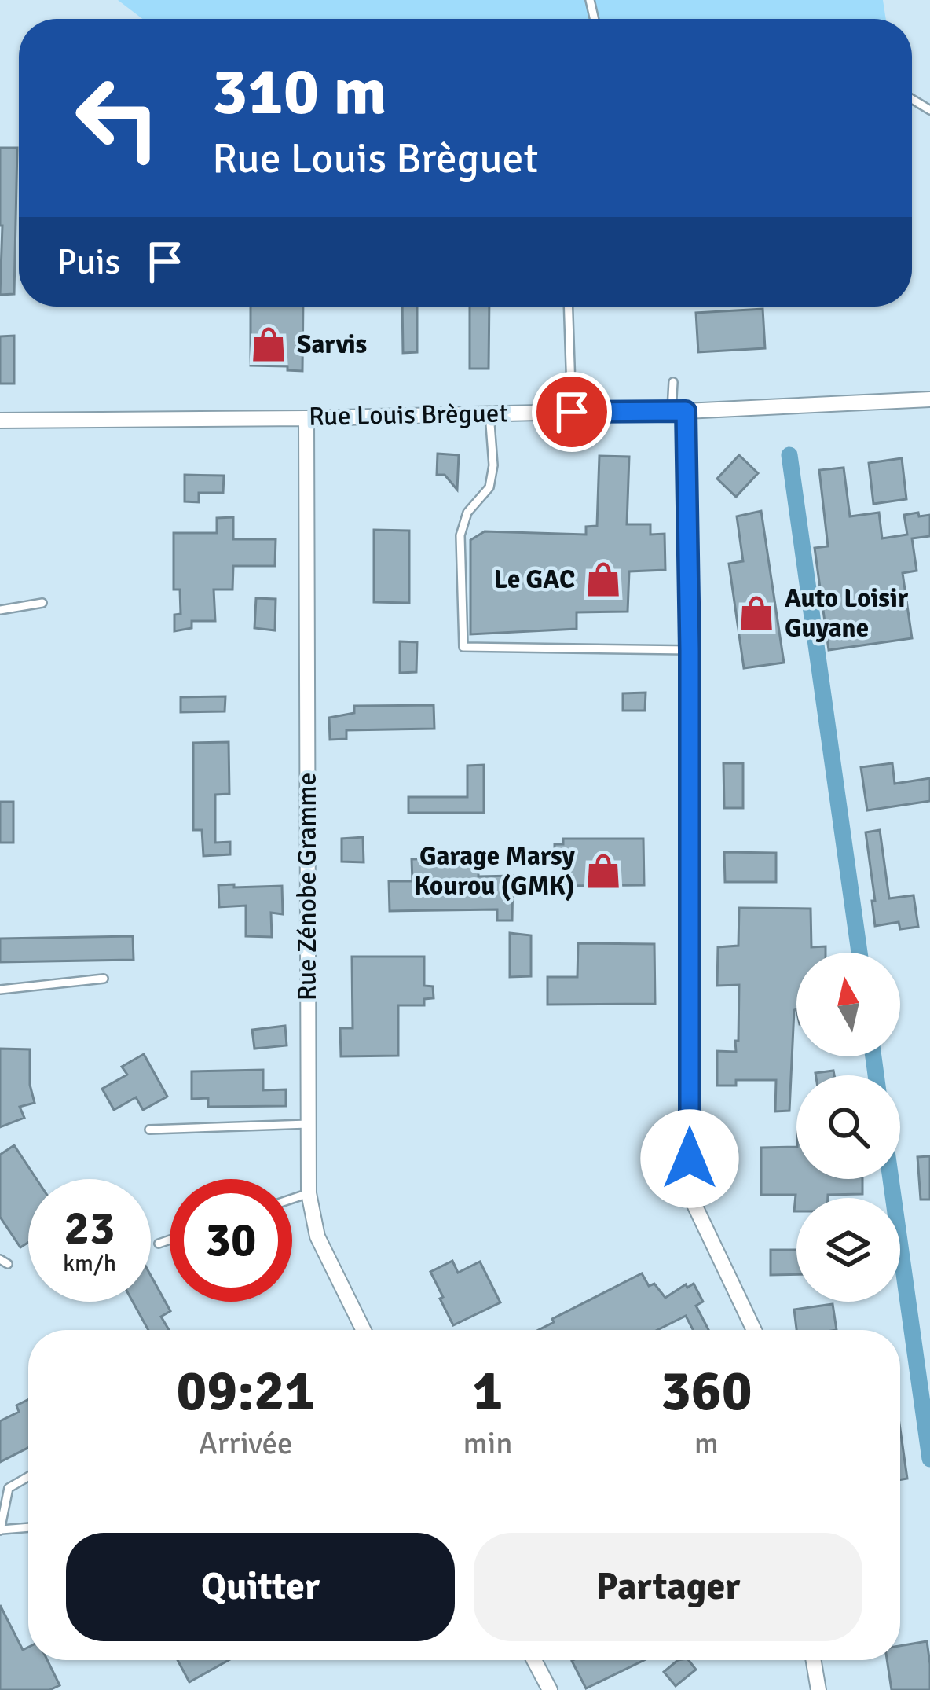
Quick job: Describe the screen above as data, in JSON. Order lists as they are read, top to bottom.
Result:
{
  "streets": {
    "street": ["Rue Louis Brèguet", "Rue Zénobe Gramme"]
  },
  "crossings": [
    ["Rue Louis Brèguet", "Rue Zénobe Gramme"]
  ],
  "places": {
    "shop": [
      "Sarvis",
      "Le GAC",
      "Auto Loisir Guyane",
      "Garage Marsy Kourou (GMK)"
    ]
  },
  "north": "top",
  "page": {
    "turn": ["310 m", "Rue Louis Brèguet"],
    "then": "Puis",
    "speed": "23 km/h",
    "limit": "30",
    "eta": [
      "09:21",
      "Arrivée",
      "1",
      "min",
      "360",
      "m"
    ],
    "buttons": ["Quitter", "Partager"]
  }
}
